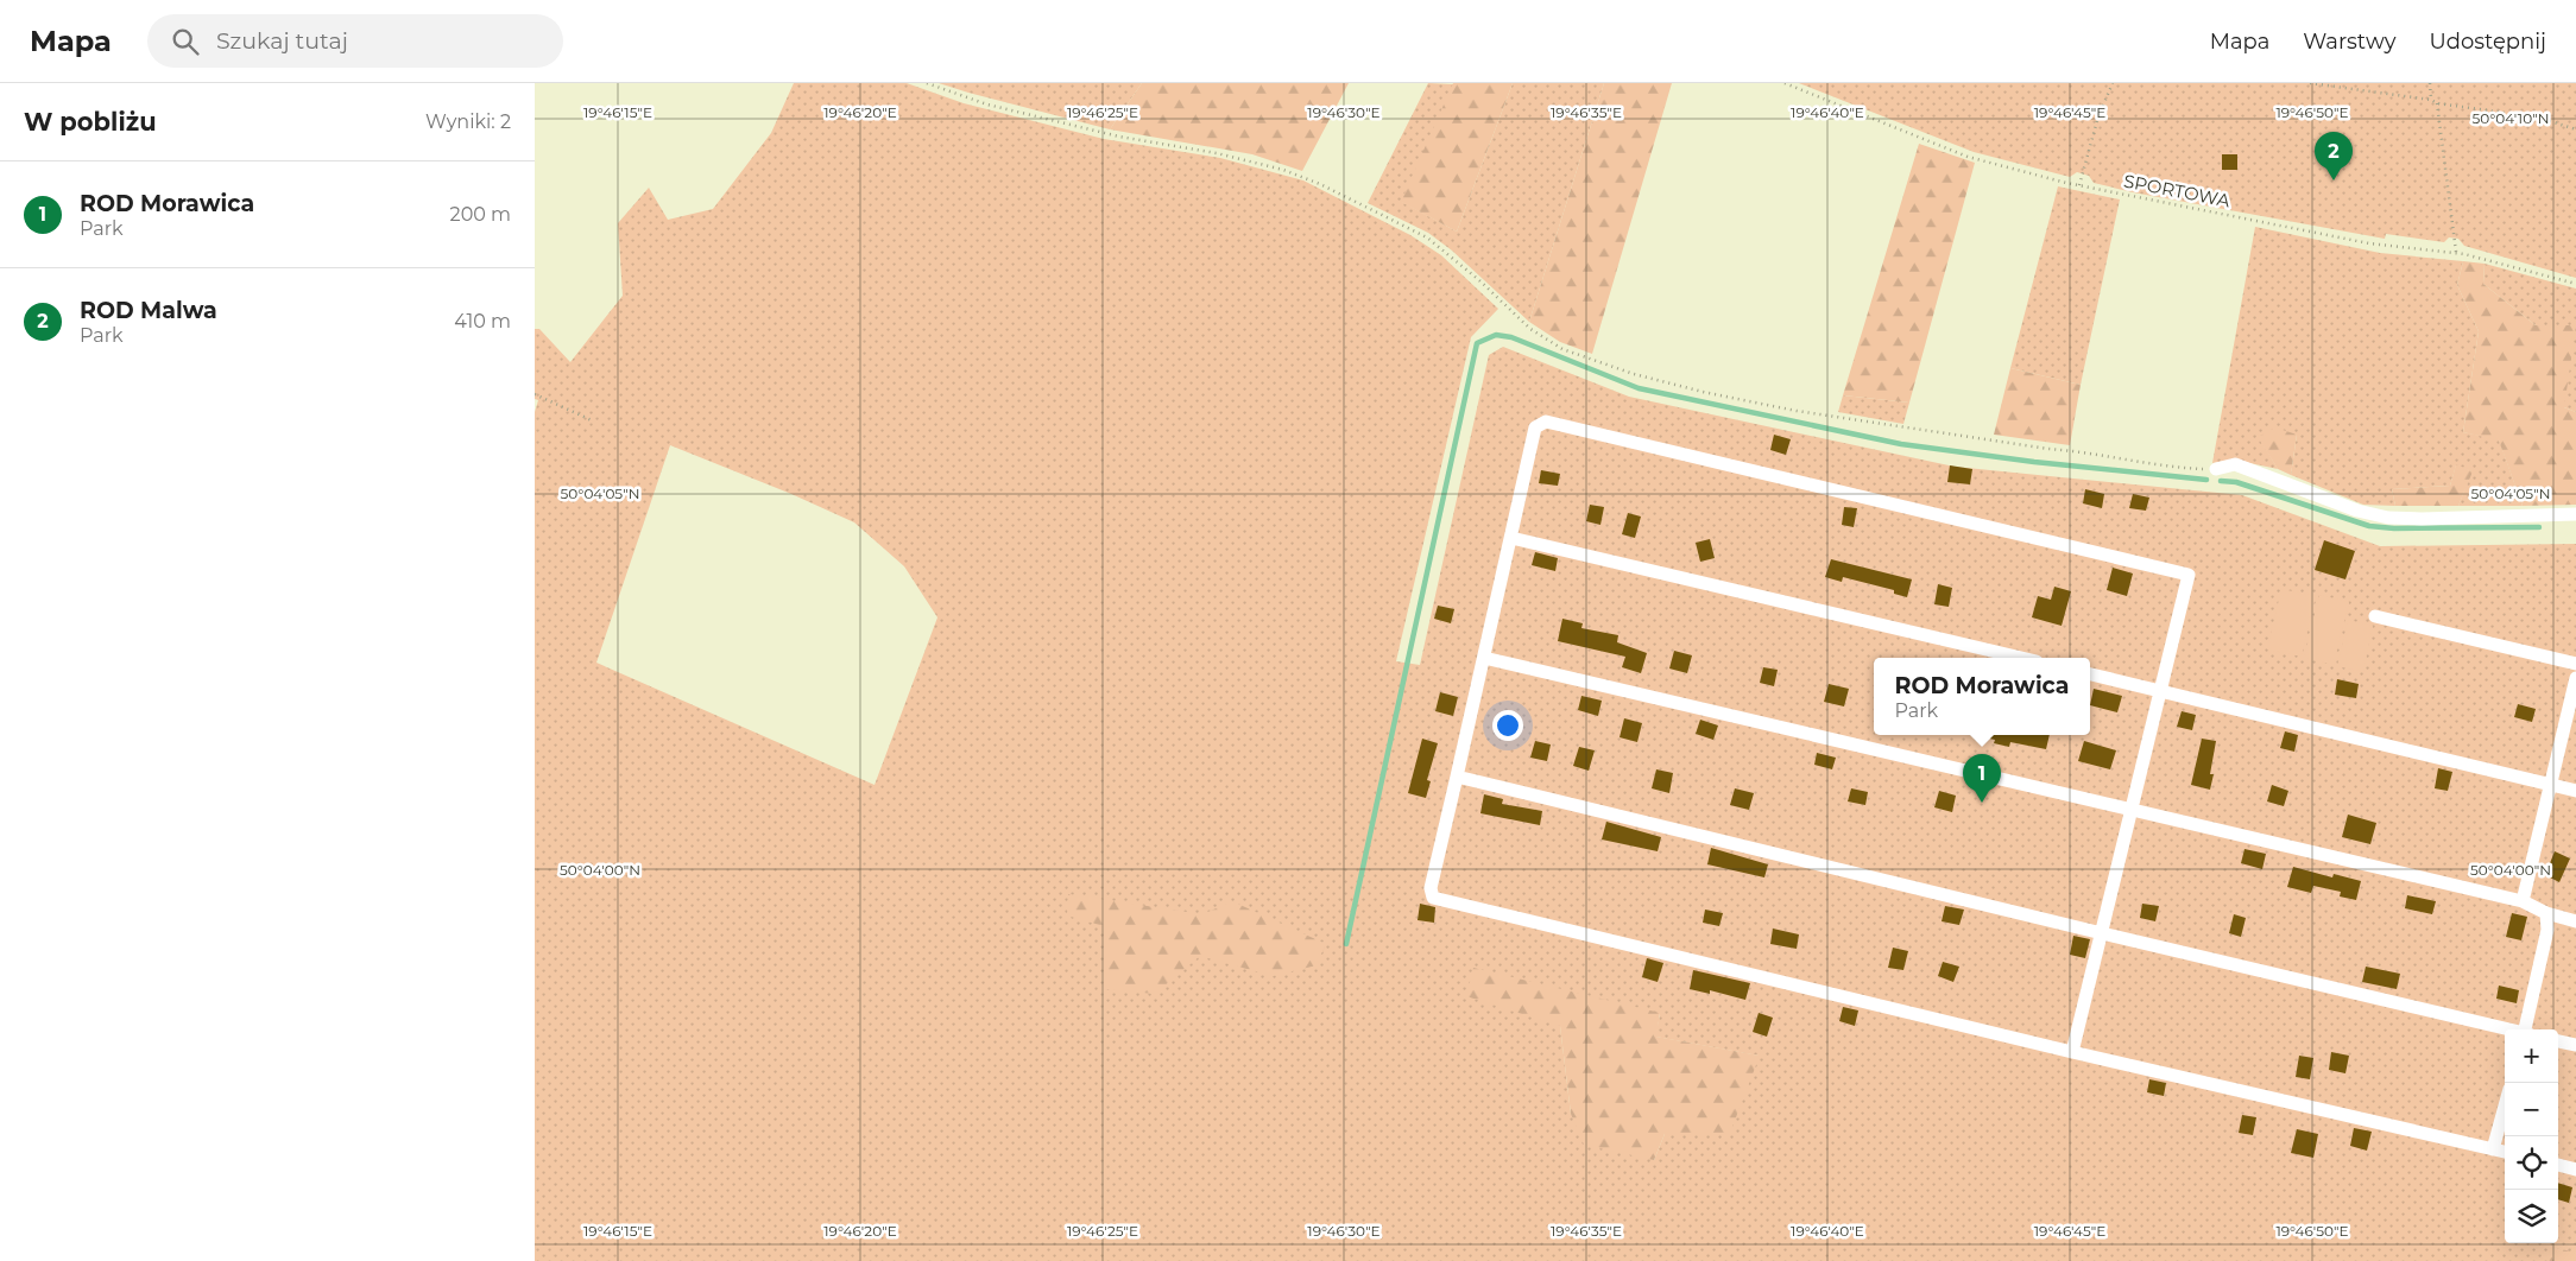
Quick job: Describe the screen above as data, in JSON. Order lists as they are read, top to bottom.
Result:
{
  "streets": {
    "path": ["SPORTOWA"]
  },
  "page": {
    "header": "Mapa",
    "search": "Szukaj tutaj",
    "nav": ["Mapa", "Warstwy", "Udostępnij"],
    "heading": ["W pobliżu", "Wyniki: 2"],
    "pins": ["2", "1"],
    "list": [
      {
        "mark": "1",
        "name": "ROD Morawica",
        "note": "Park",
        "value": "200 m"
      },
      {
        "mark": "2",
        "name": "ROD Malwa",
        "note": "Park",
        "value": "410 m"
      }
    ],
    "popup": ["ROD Morawica", "Park"],
    "map_buttons": ["+", "−"]
  },
  "coordinates": [
    "19°46'15\"E",
    "19°46'20\"E",
    "19°46'25\"E",
    "19°46'30\"E",
    "19°46'35\"E",
    "19°46'40\"E",
    "19°46'45\"E",
    "19°46'50\"E",
    "50°04'10\"N",
    "50°04'05\"N",
    "50°04'00\"N"
  ]
}
